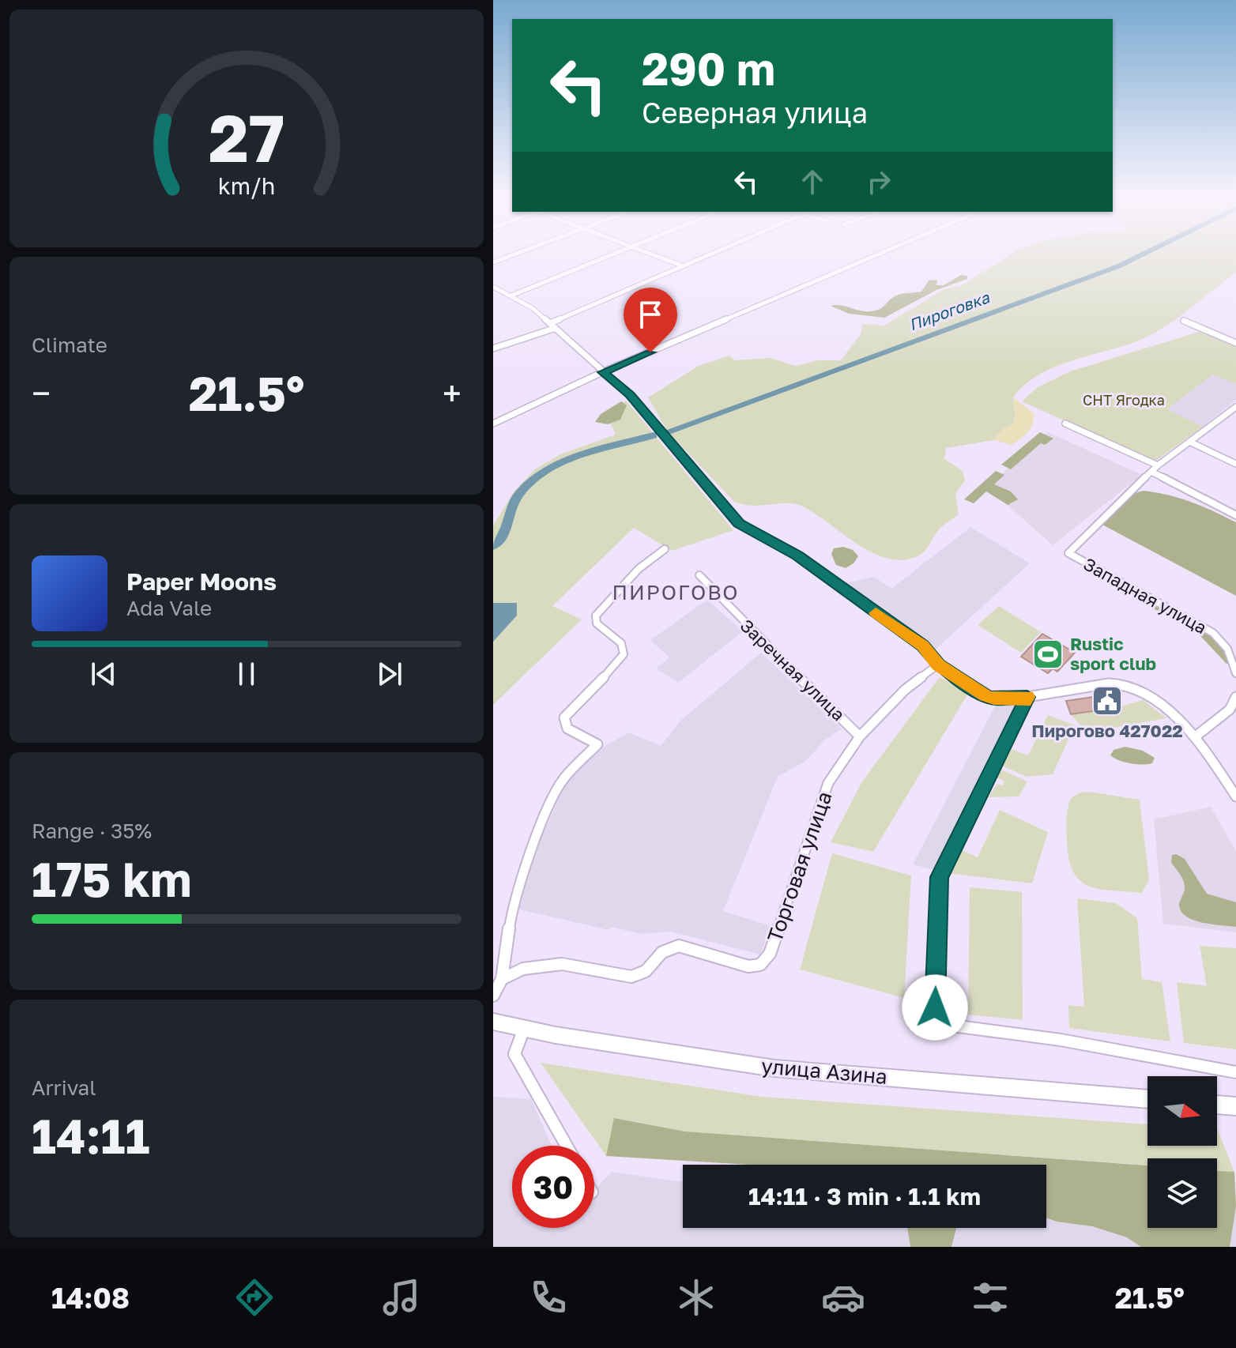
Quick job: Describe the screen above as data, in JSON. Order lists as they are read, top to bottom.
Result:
{
  "streets": {
    "main road": ["улица Азина"],
    "street": ["Западная улица", "Заречная улица", "Торговая улица"]
  },
  "crossings": [
    ["Заречная улица", "Торговая улица"]
  ],
  "districts": ["ПИРОГОВО"],
  "water": ["Пироговка"],
  "parks": ["СНТ Ягодка"],
  "places": {
    "sports": ["Rustic sport club"],
    "public building": ["Пирогово 427022"]
  },
  "north": "right",
  "page": {
    "turn": ["290 m", "Северная улица"],
    "tile": [
      "Climate",
      ["Range · 35%", "175 km"],
      ["Arrival", "14:11"]
    ],
    "heat": ["−", "21.5°", "+"],
    "song": ["Paper Moons", "Ada Vale"],
    "limit": "30",
    "trip": "14:11 · 3 min · 1.1 km",
    "tabs": ["14:08", "21.5°"],
    "gauge": ["27", "km/h"]
  }
}
